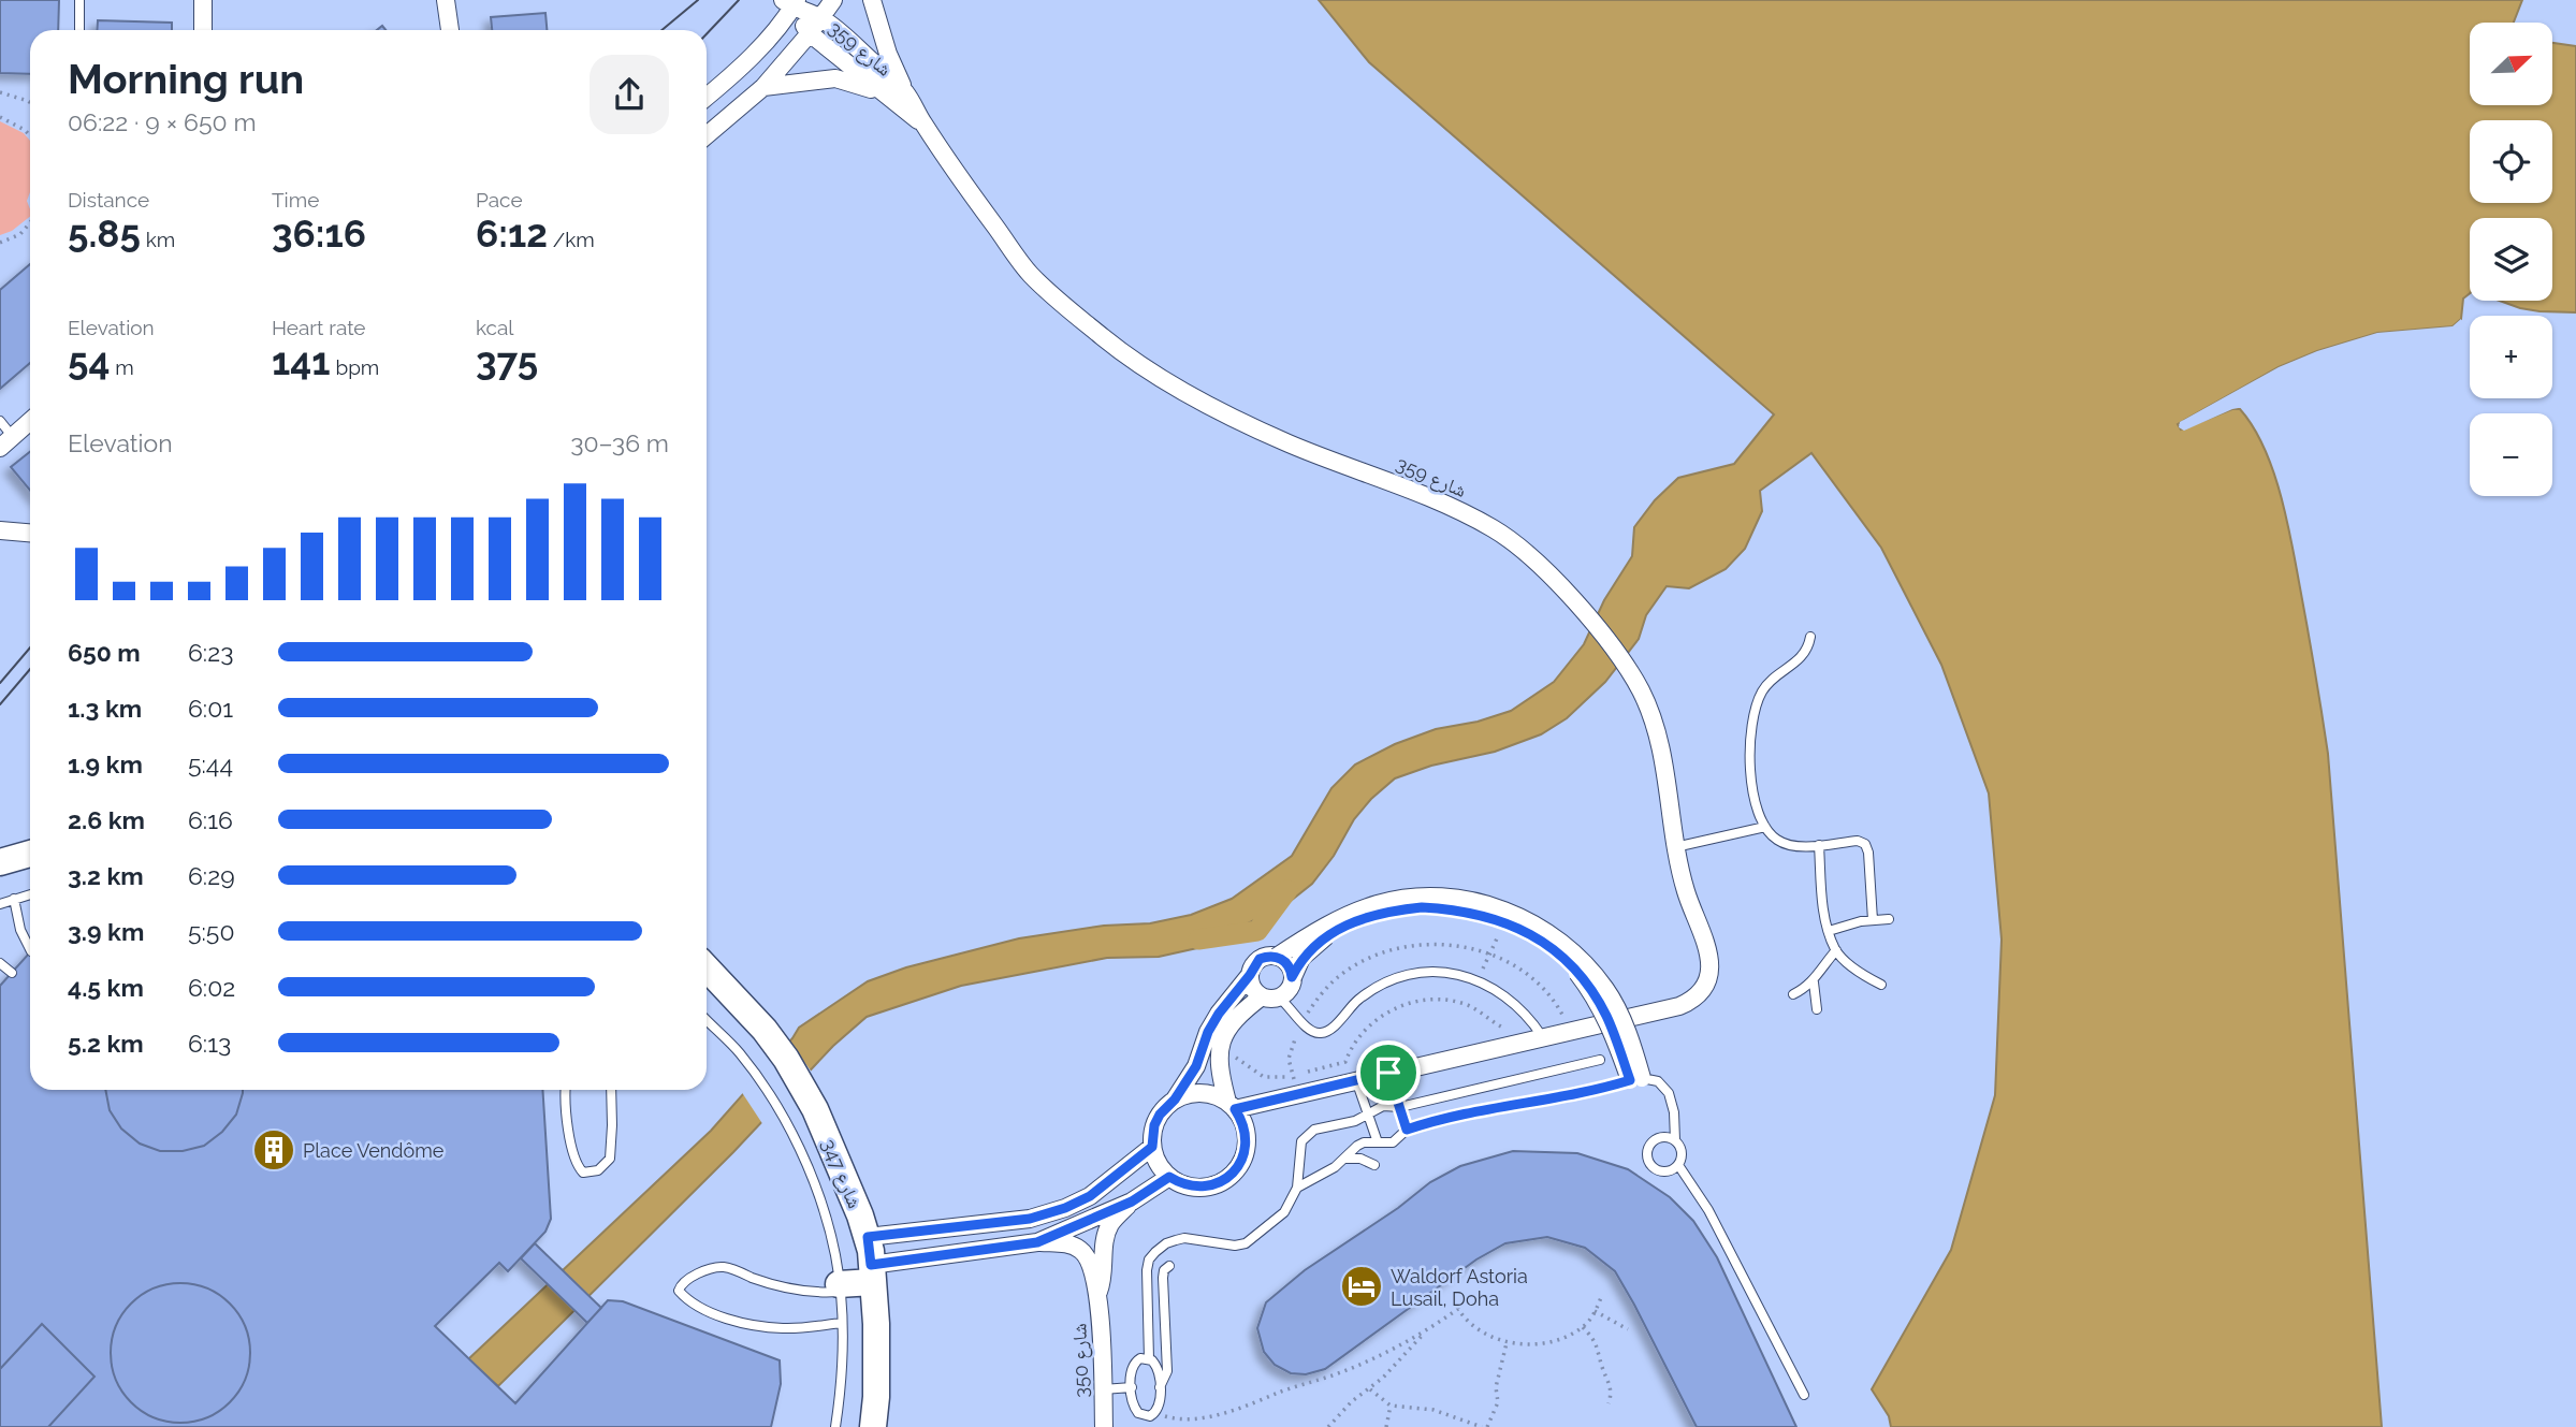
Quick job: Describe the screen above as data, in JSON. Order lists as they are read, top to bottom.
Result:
{
  "streets": {
    "main road": ["شارع 347"],
    "street": ["شارع 359", "شارع 350"]
  },
  "places": {
    "building": ["Place Vendôme"],
    "hotel": ["Waldorf Astoria Lusail, Doha"]
  },
  "north": "top right",
  "page": {
    "map_buttons": ["+", "−"],
    "heading": ["Morning run", "06:22 · 9 × 650 m"],
    "stats": [
      ["Distance", "5.85 km"],
      ["Time", "36:16"],
      ["Pace", "6:12 /km"],
      ["Elevation", "54 m"],
      ["Heart rate", "141 bpm"],
      ["kcal", "375"]
    ],
    "chart": ["Elevation", "30–36 m"],
    "list": [
      {
        "name": "650 m",
        "note": "6:23"
      },
      {
        "name": "1.3 km",
        "note": "6:01"
      },
      {
        "name": "1.9 km",
        "note": "5:44"
      },
      {
        "name": "2.6 km",
        "note": "6:16"
      },
      {
        "name": "3.2 km",
        "note": "6:29"
      },
      {
        "name": "3.9 km",
        "note": "5:50"
      },
      {
        "name": "4.5 km",
        "note": "6:02"
      },
      {
        "name": "5.2 km",
        "note": "6:13"
      }
    ]
  }
}
